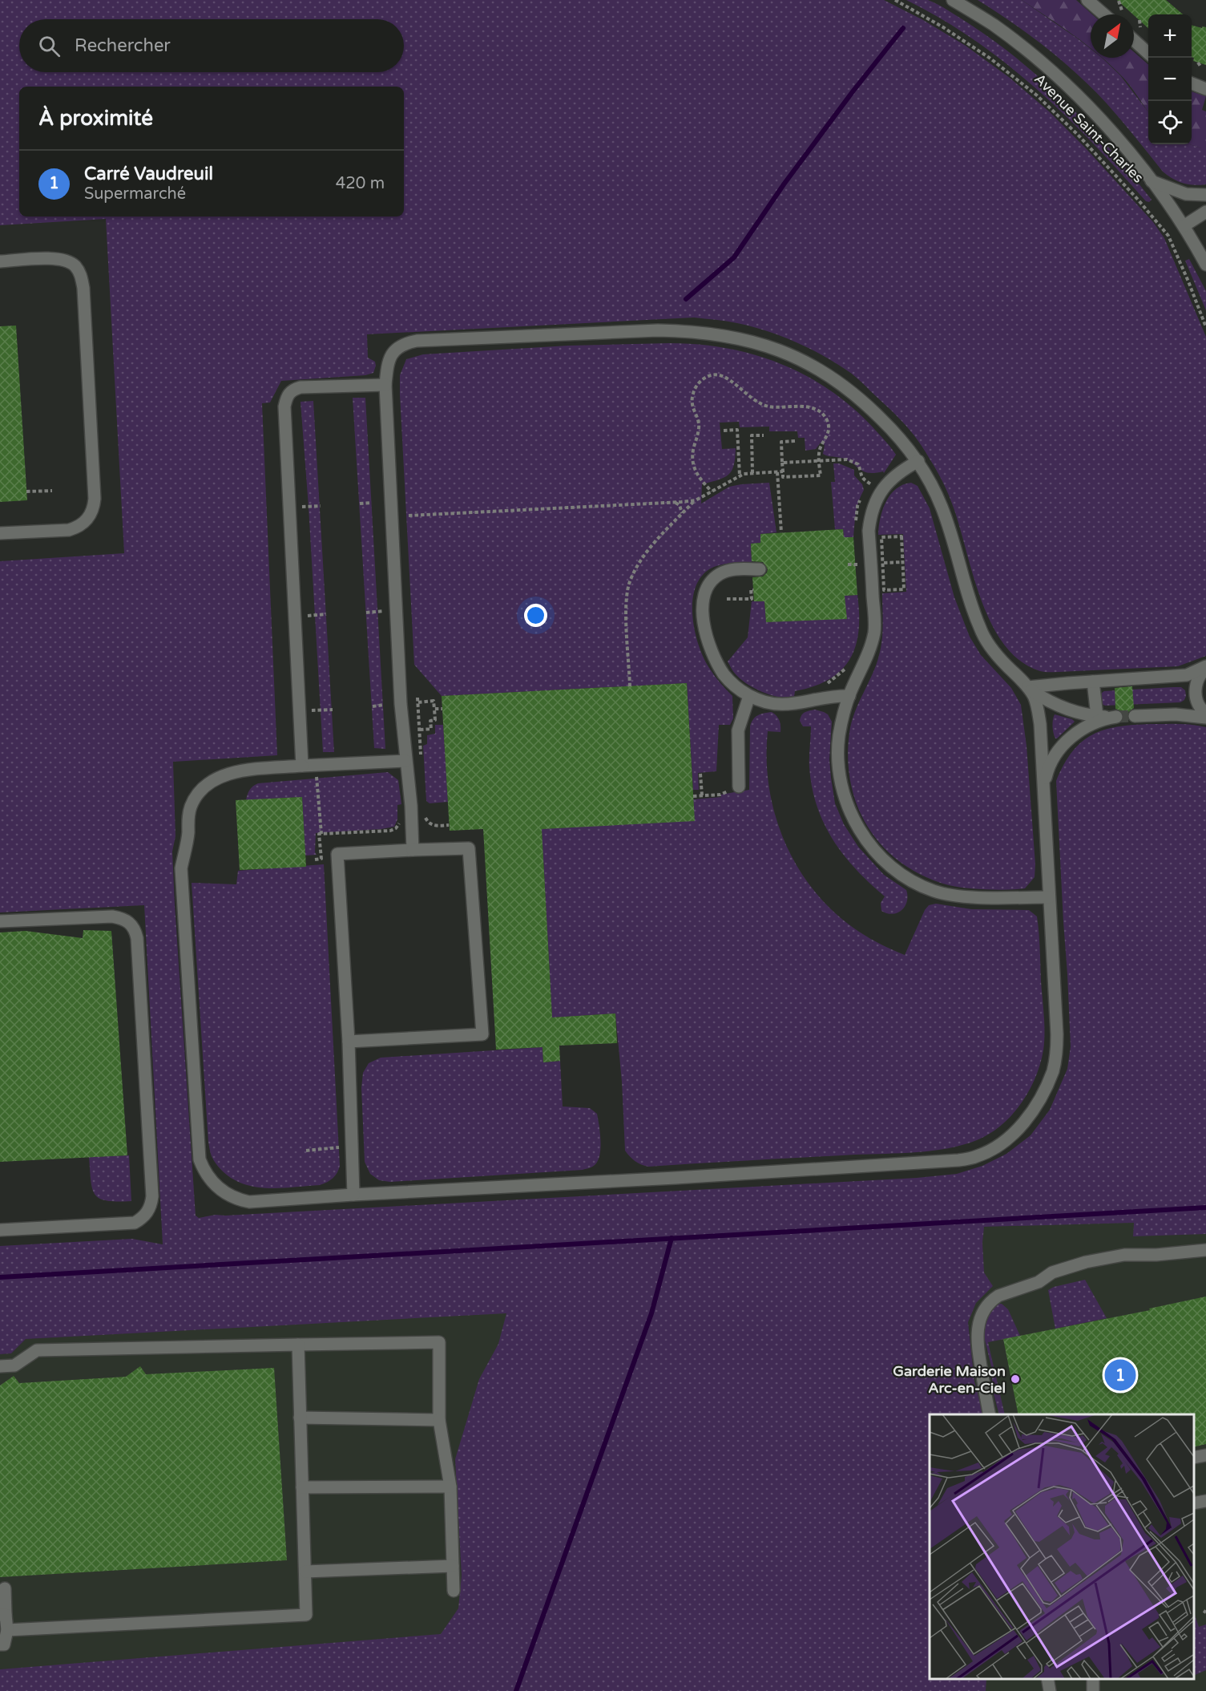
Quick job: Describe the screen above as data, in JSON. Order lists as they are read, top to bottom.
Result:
{
  "streets": {
    "street": ["Avenue Saint-Charles"]
  },
  "places": ["Garderie Maison Arc-en-Ciel"],
  "north": "top right",
  "page": {
    "map_buttons": ["+", "−"],
    "search": "Rechercher",
    "heading": "À proximité",
    "list": [
      {
        "mark": "1",
        "name": "Carré Vaudreuil",
        "note": "Supermarché",
        "value": "420 m"
      }
    ],
    "pins": "1"
  }
}
